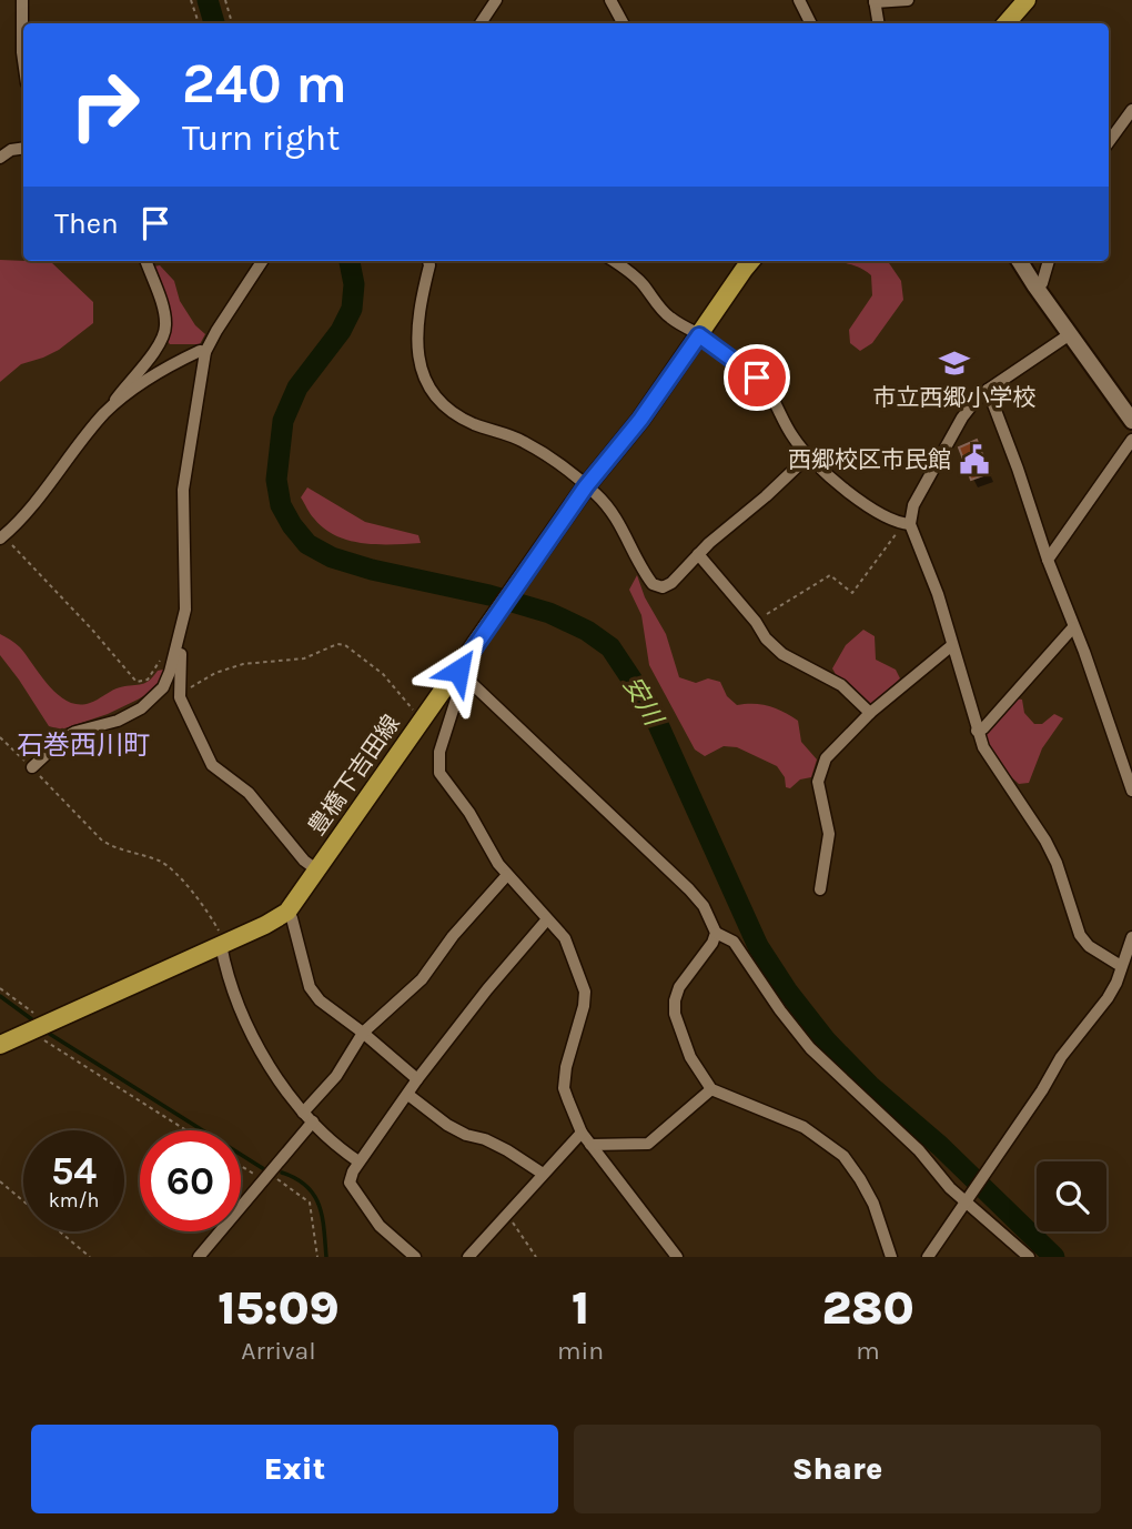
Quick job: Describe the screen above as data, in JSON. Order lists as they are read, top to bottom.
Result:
{
  "streets": {
    "main road": ["豊橋下吉田線"]
  },
  "districts": ["石巻西川町"],
  "water": ["安川"],
  "places": {
    "school or university": ["市立西郷小学校"],
    "public building": ["西郷校区市民館"]
  },
  "page": {
    "turn": ["240 m", "Turn right"],
    "then": "Then",
    "speed": "54 km/h",
    "limit": "60",
    "eta": [
      "15:09",
      "Arrival",
      "1",
      "min",
      "280",
      "m"
    ],
    "buttons": ["Exit", "Share"]
  }
}
